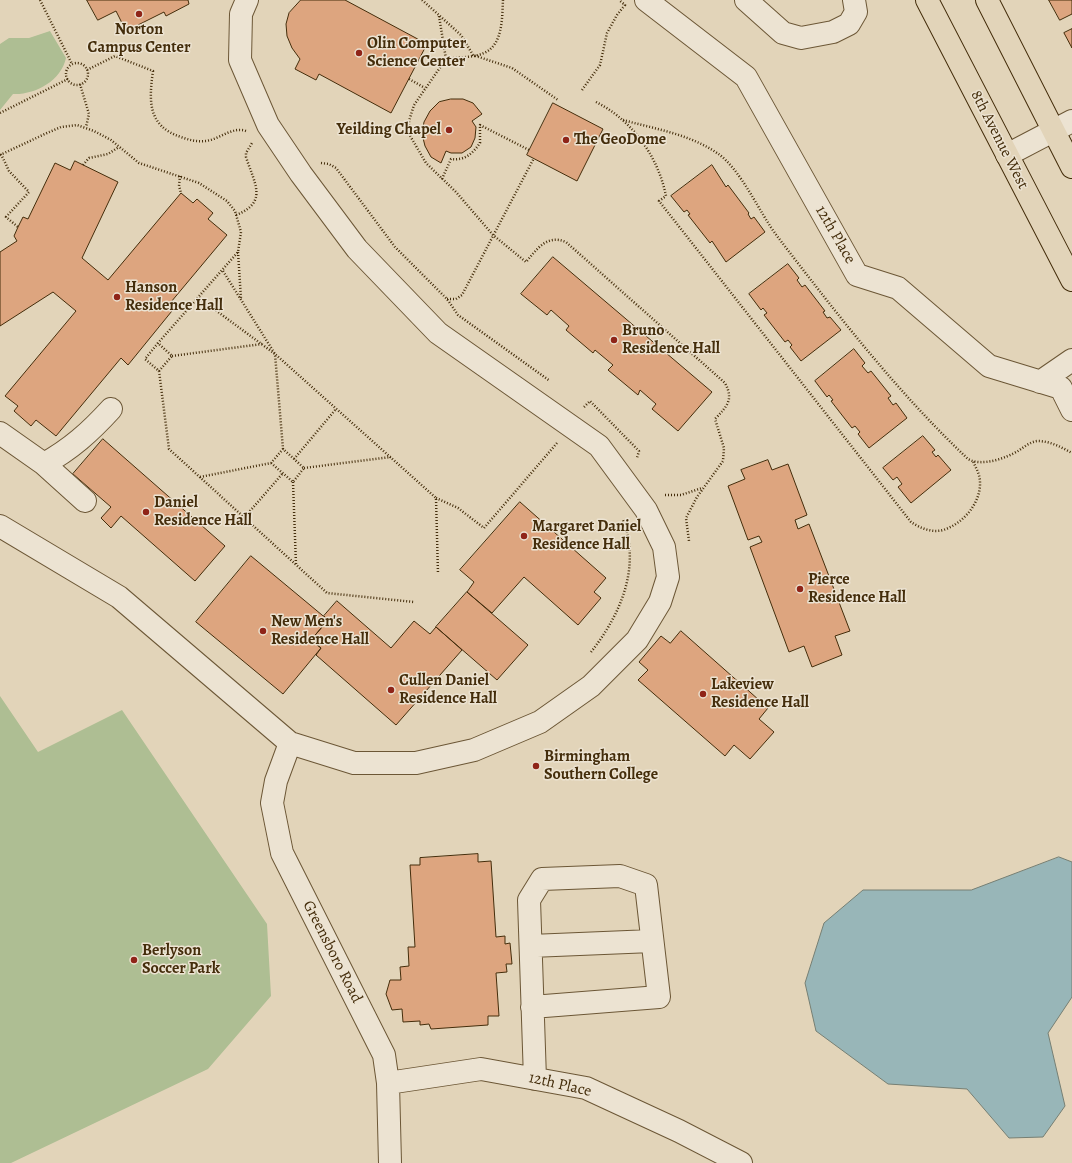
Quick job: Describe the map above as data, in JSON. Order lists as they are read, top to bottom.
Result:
{
  "streets": {
    "main road": ["8th Avenue West"],
    "street": ["12th Place", "Greensboro Road"]
  },
  "crossings": [
    ["12th Place", "Greensboro Road"]
  ],
  "places": [
    "Norton Campus Center",
    "Olin Computer Science Center",
    "Yeilding Chapel",
    "The GeoDome",
    "Hanson Residence Hall",
    "Bruno Residence Hall",
    "Daniel Residence Hall",
    "Margaret Daniel Residence Hall",
    "Pierce Residence Hall",
    "New Men's Residence Hall",
    "Cullen Daniel Residence Hall",
    "Lakeview Residence Hall",
    "Birmingham Southern College",
    "Berlyson Soccer Park"
  ]
}
